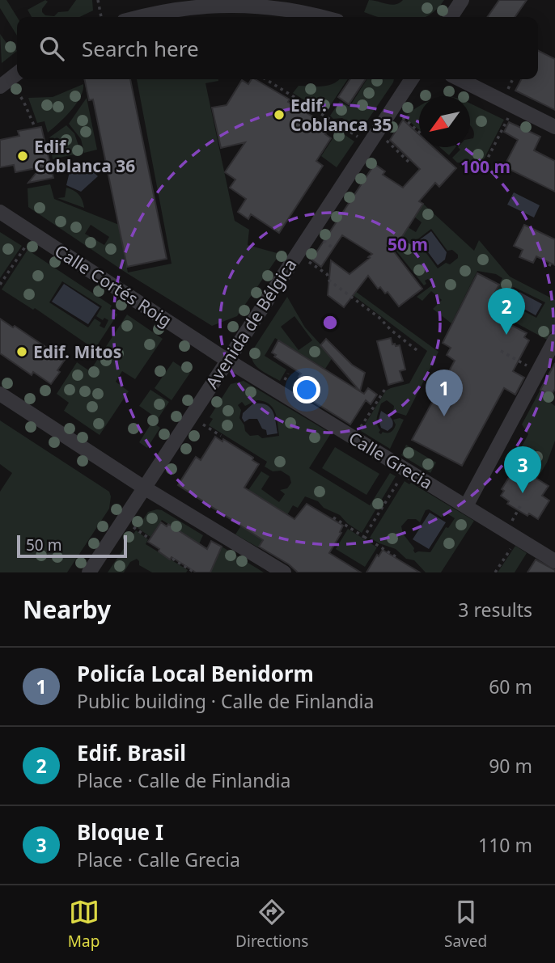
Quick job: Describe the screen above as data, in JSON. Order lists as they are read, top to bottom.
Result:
{
  "streets": {
    "street": ["Calle Cortés Roig", "Avenida de Bélgica", "Calle Grecia"]
  },
  "crossings": [
    ["Calle Cortés Roig", "Avenida de Bélgica"],
    ["Calle Cortés Roig", "Calle Grecia"],
    ["Avenida de Bélgica", "Calle Grecia"]
  ],
  "places": ["Edif. Coblanca 35", "Edif. Coblanca 36", "Edif. Mitos"],
  "scale_bar": "50 m",
  "north": "bottom left",
  "page": {
    "search": "Search here",
    "pins": ["2", "1", "3"],
    "scale": "50 m",
    "heading": ["Nearby", "3 results"],
    "list": [
      {
        "mark": "1",
        "name": "Policía Local Benidorm",
        "note": "Public building · Calle de Finlandia",
        "value": "60 m"
      },
      {
        "mark": "2",
        "name": "Edif. Brasil",
        "note": "Place · Calle de Finlandia",
        "value": "90 m"
      },
      {
        "mark": "3",
        "name": "Bloque I",
        "note": "Place · Calle Grecia",
        "value": "110 m"
      }
    ],
    "nav": ["Map", "Directions", "Saved"]
  },
  "rings": ["100 m", "50 m"]
}
